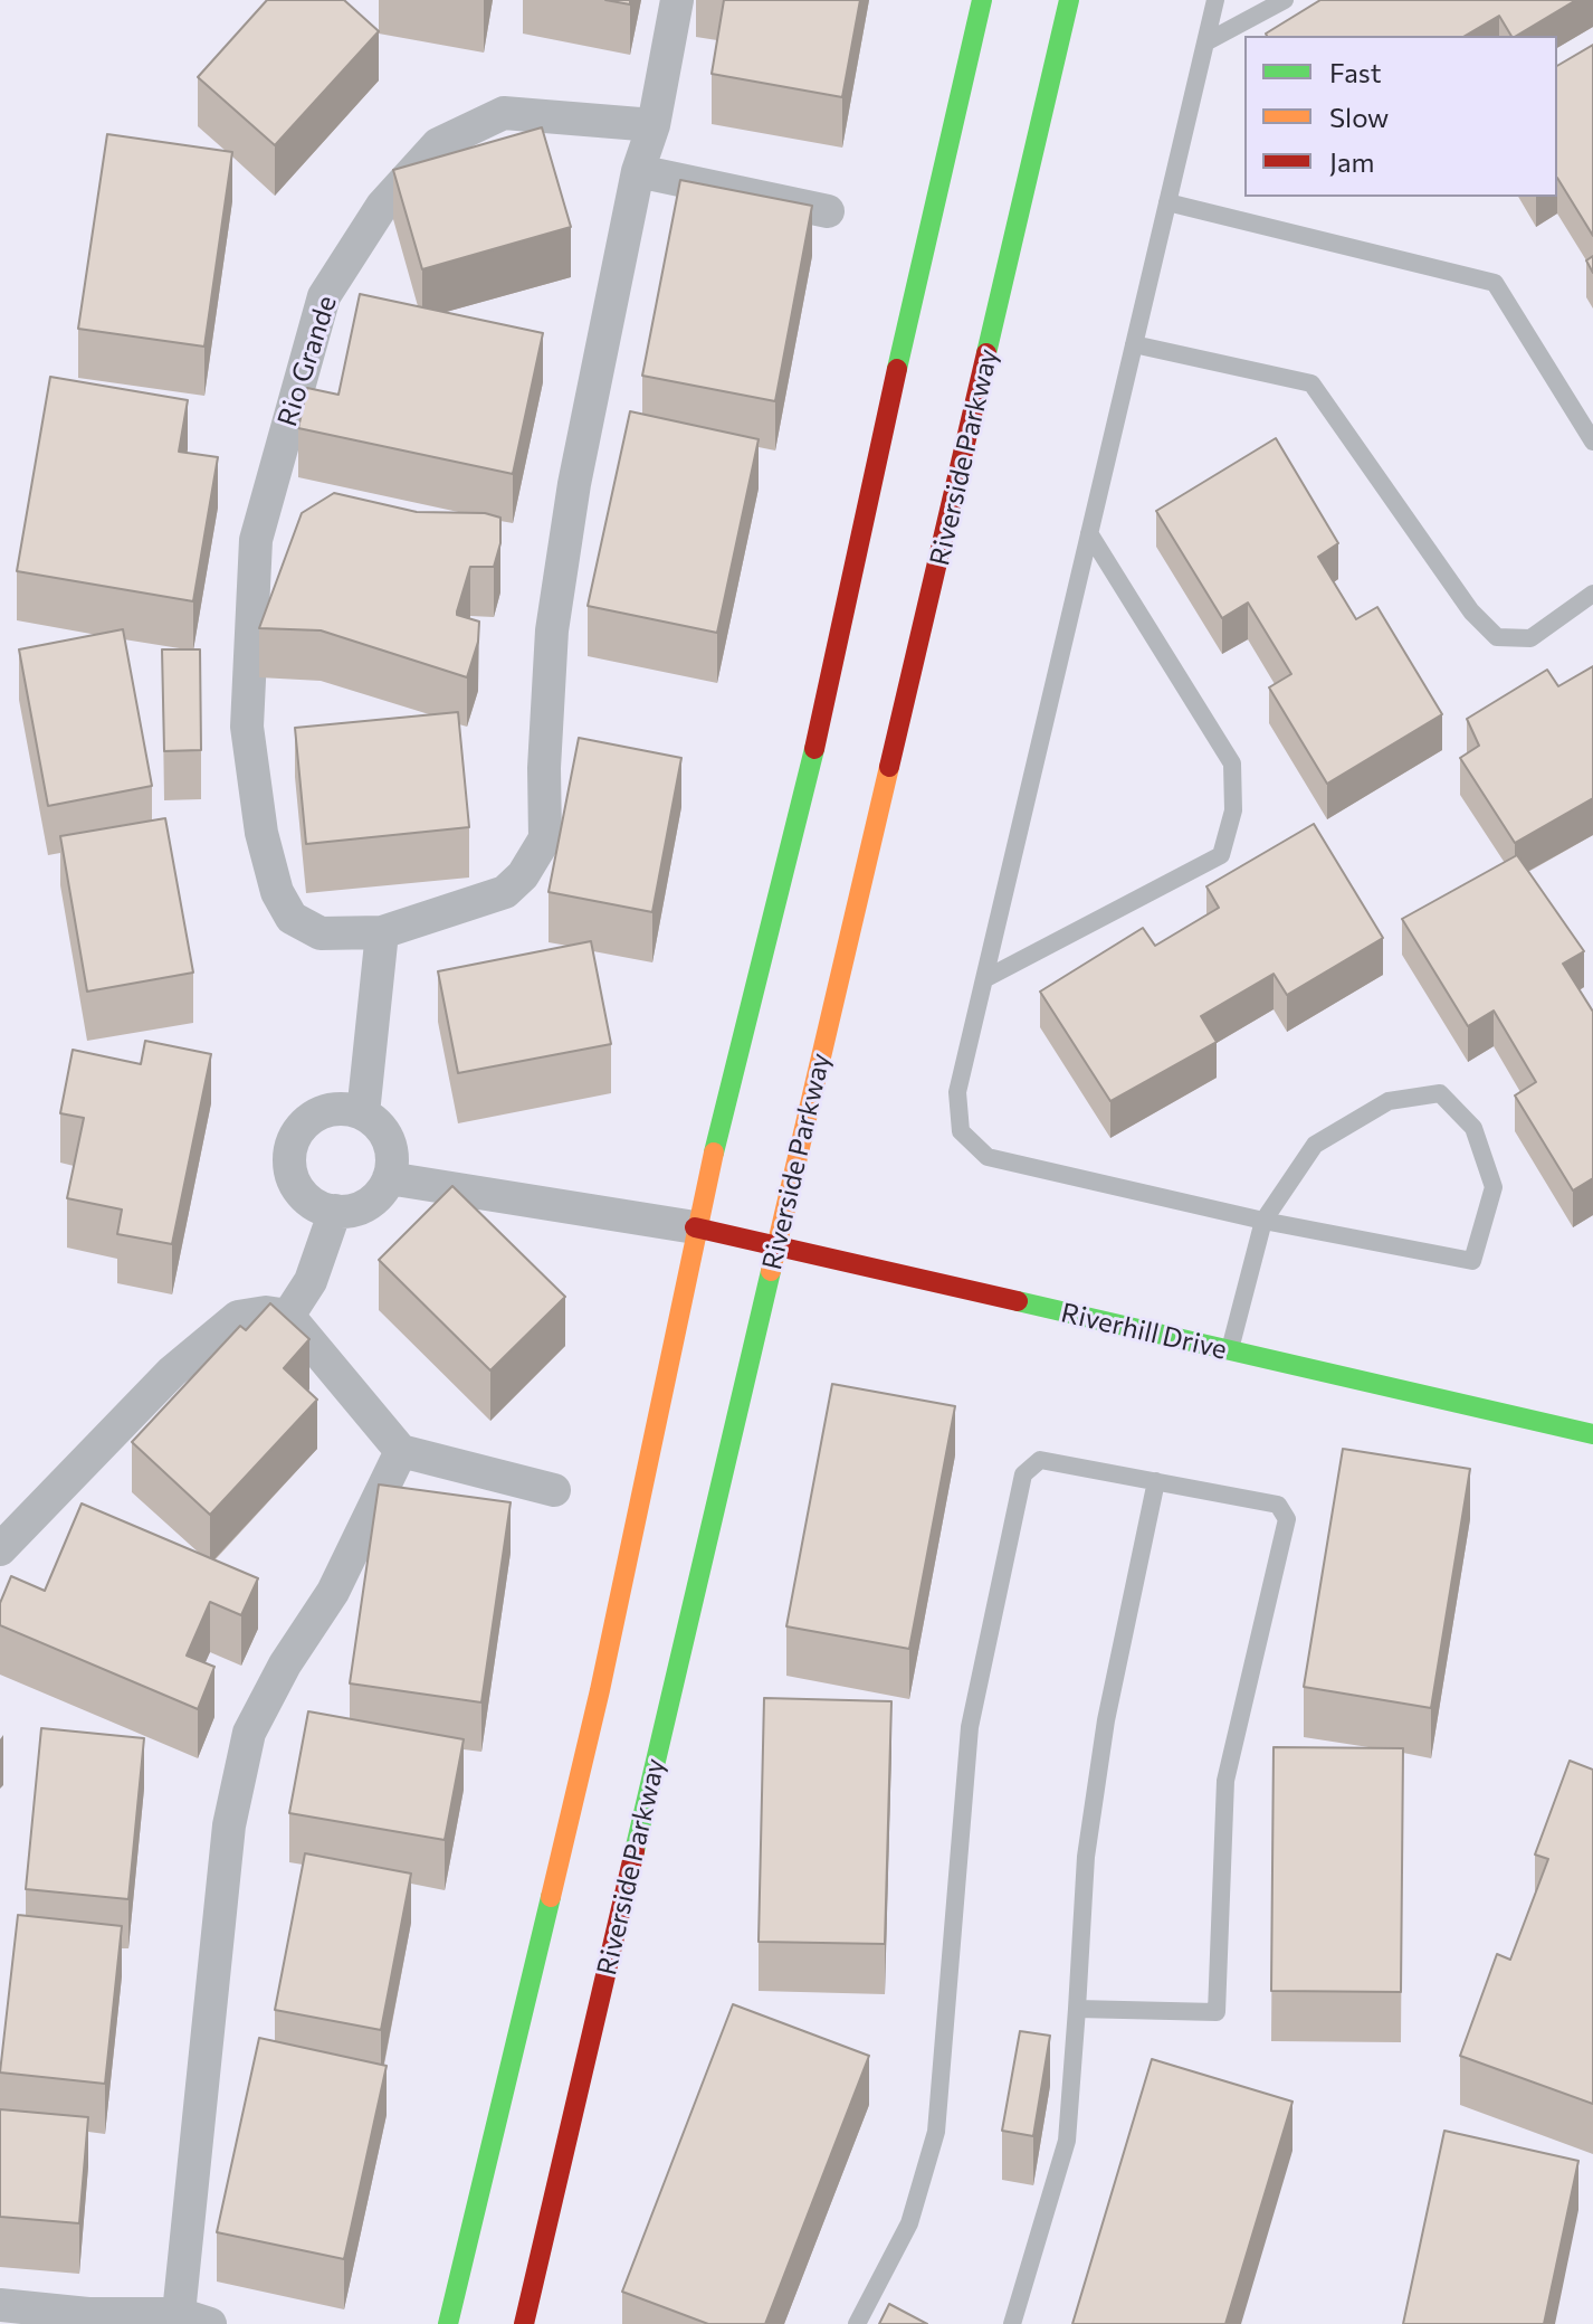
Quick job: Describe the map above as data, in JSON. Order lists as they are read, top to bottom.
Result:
{
  "streets": {
    "street": ["Rio Grande", "Riverside Parkway", "Riverhill Drive"]
  },
  "crossings": [
    ["Riverside Parkway", "Riverhill Drive"]
  ],
  "legend": ["Fast", "Slow", "Jam"]
}
